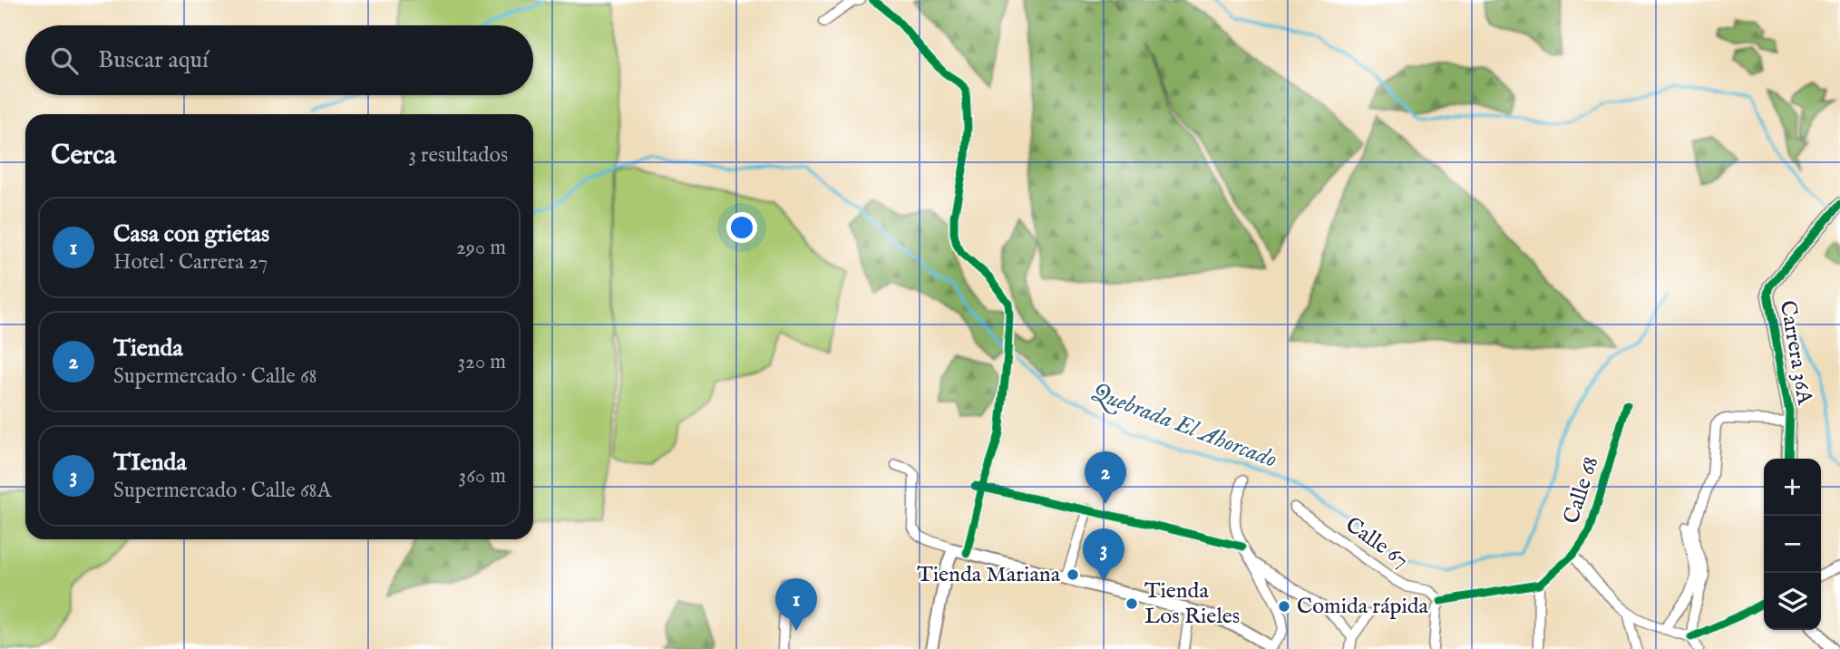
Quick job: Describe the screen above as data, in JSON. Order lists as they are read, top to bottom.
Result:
{
  "streets": {
    "street": ["Carrera 36A", "Calle 68", "Calle 67"]
  },
  "water": ["Quebrada El Ahorcado"],
  "places": ["Tienda Mariana", "Tienda Los Rieles", "Comida rápida"],
  "page": {
    "search": "Buscar aquí",
    "heading": ["Cerca", "3 resultados"],
    "list": [
      {
        "mark": "1",
        "name": "Casa con grietas",
        "note": "Hotel · Carrera 27",
        "value": "290 m"
      },
      {
        "mark": "2",
        "name": "Tienda",
        "note": "Supermercado · Calle 68",
        "value": "320 m"
      },
      {
        "mark": "3",
        "name": "TIenda",
        "note": "Supermercado · Calle 68A",
        "value": "360 m"
      }
    ],
    "pins": ["2", "3", "1"],
    "map_buttons": ["+", "−"]
  }
}
